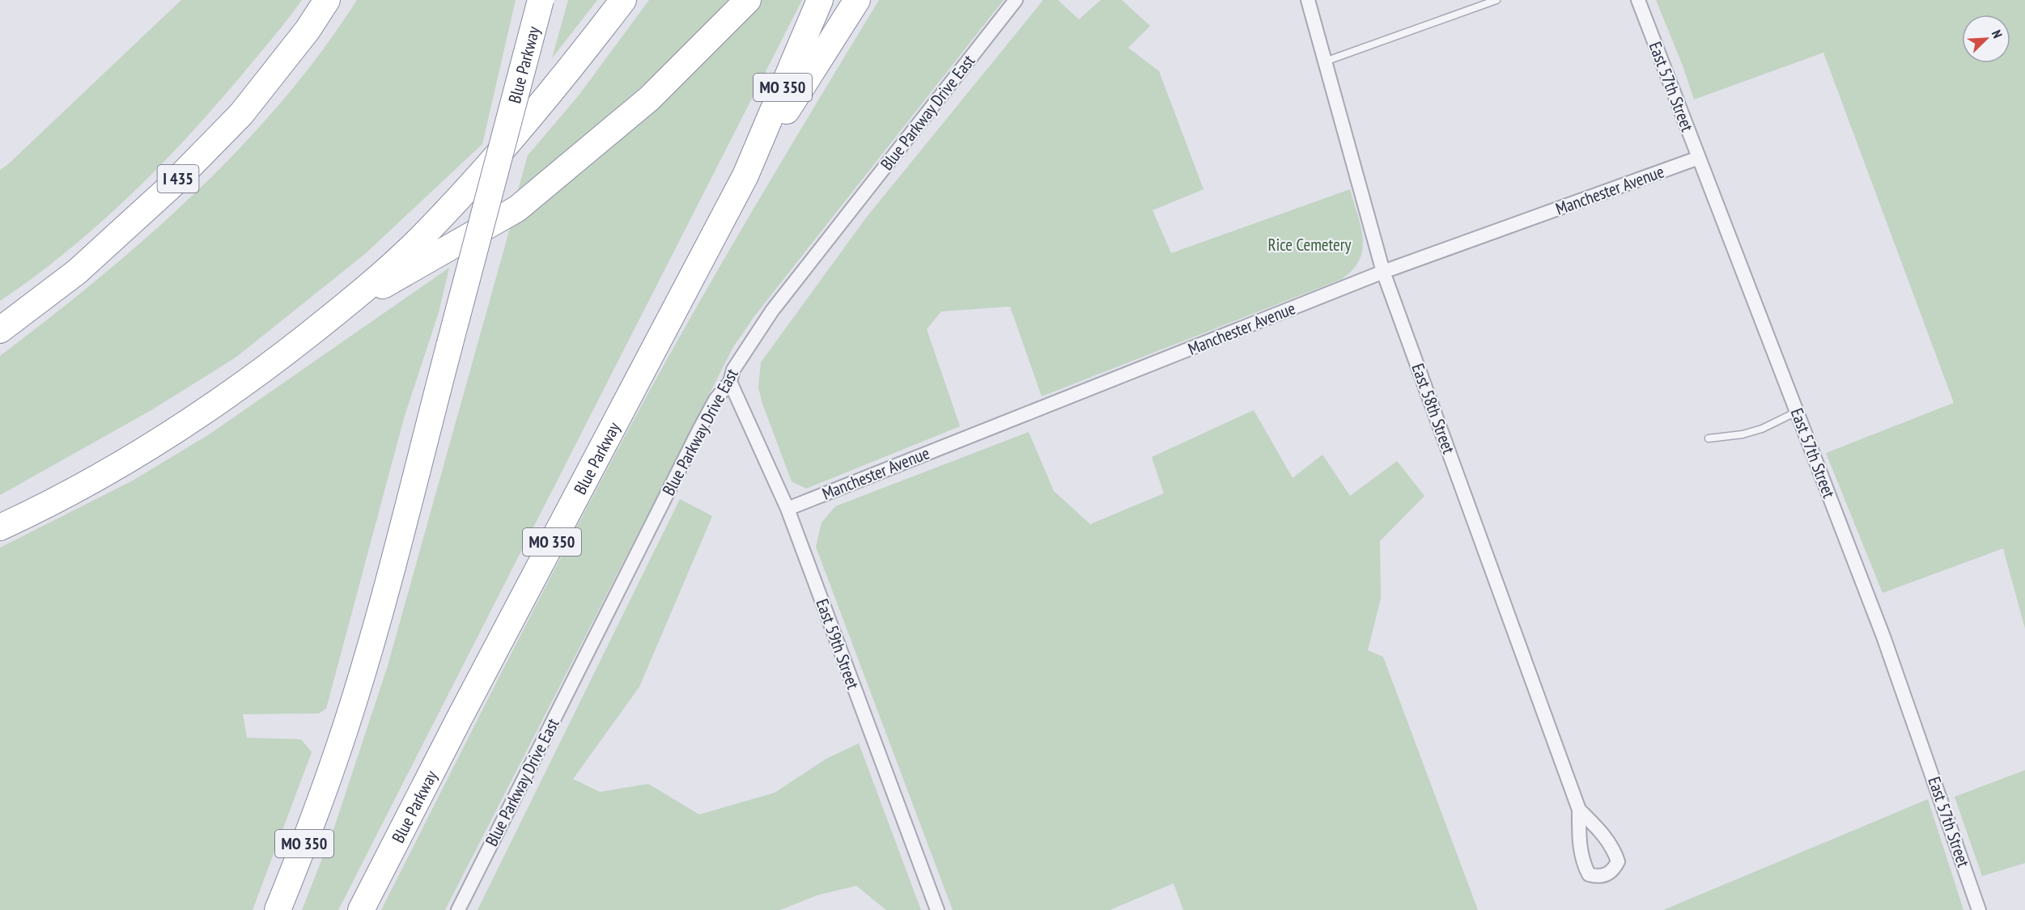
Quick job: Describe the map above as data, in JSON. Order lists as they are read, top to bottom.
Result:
{
  "streets": {
    "highway": ["Blue Parkway", "MO 350", "I 435"],
    "street": [
      "East 57th Street",
      "Blue Parkway Drive East",
      "Manchester Avenue",
      "East 58th Street",
      "East 59th Street"
    ]
  },
  "crossings": [
    ["East 57th Street", "Manchester Avenue"],
    ["Blue Parkway Drive East", "East 59th Street"],
    ["Manchester Avenue", "East 58th Street"],
    ["Manchester Avenue", "East 59th Street"]
  ],
  "parks": ["Rice Cemetery"],
  "north": "top right"
}
